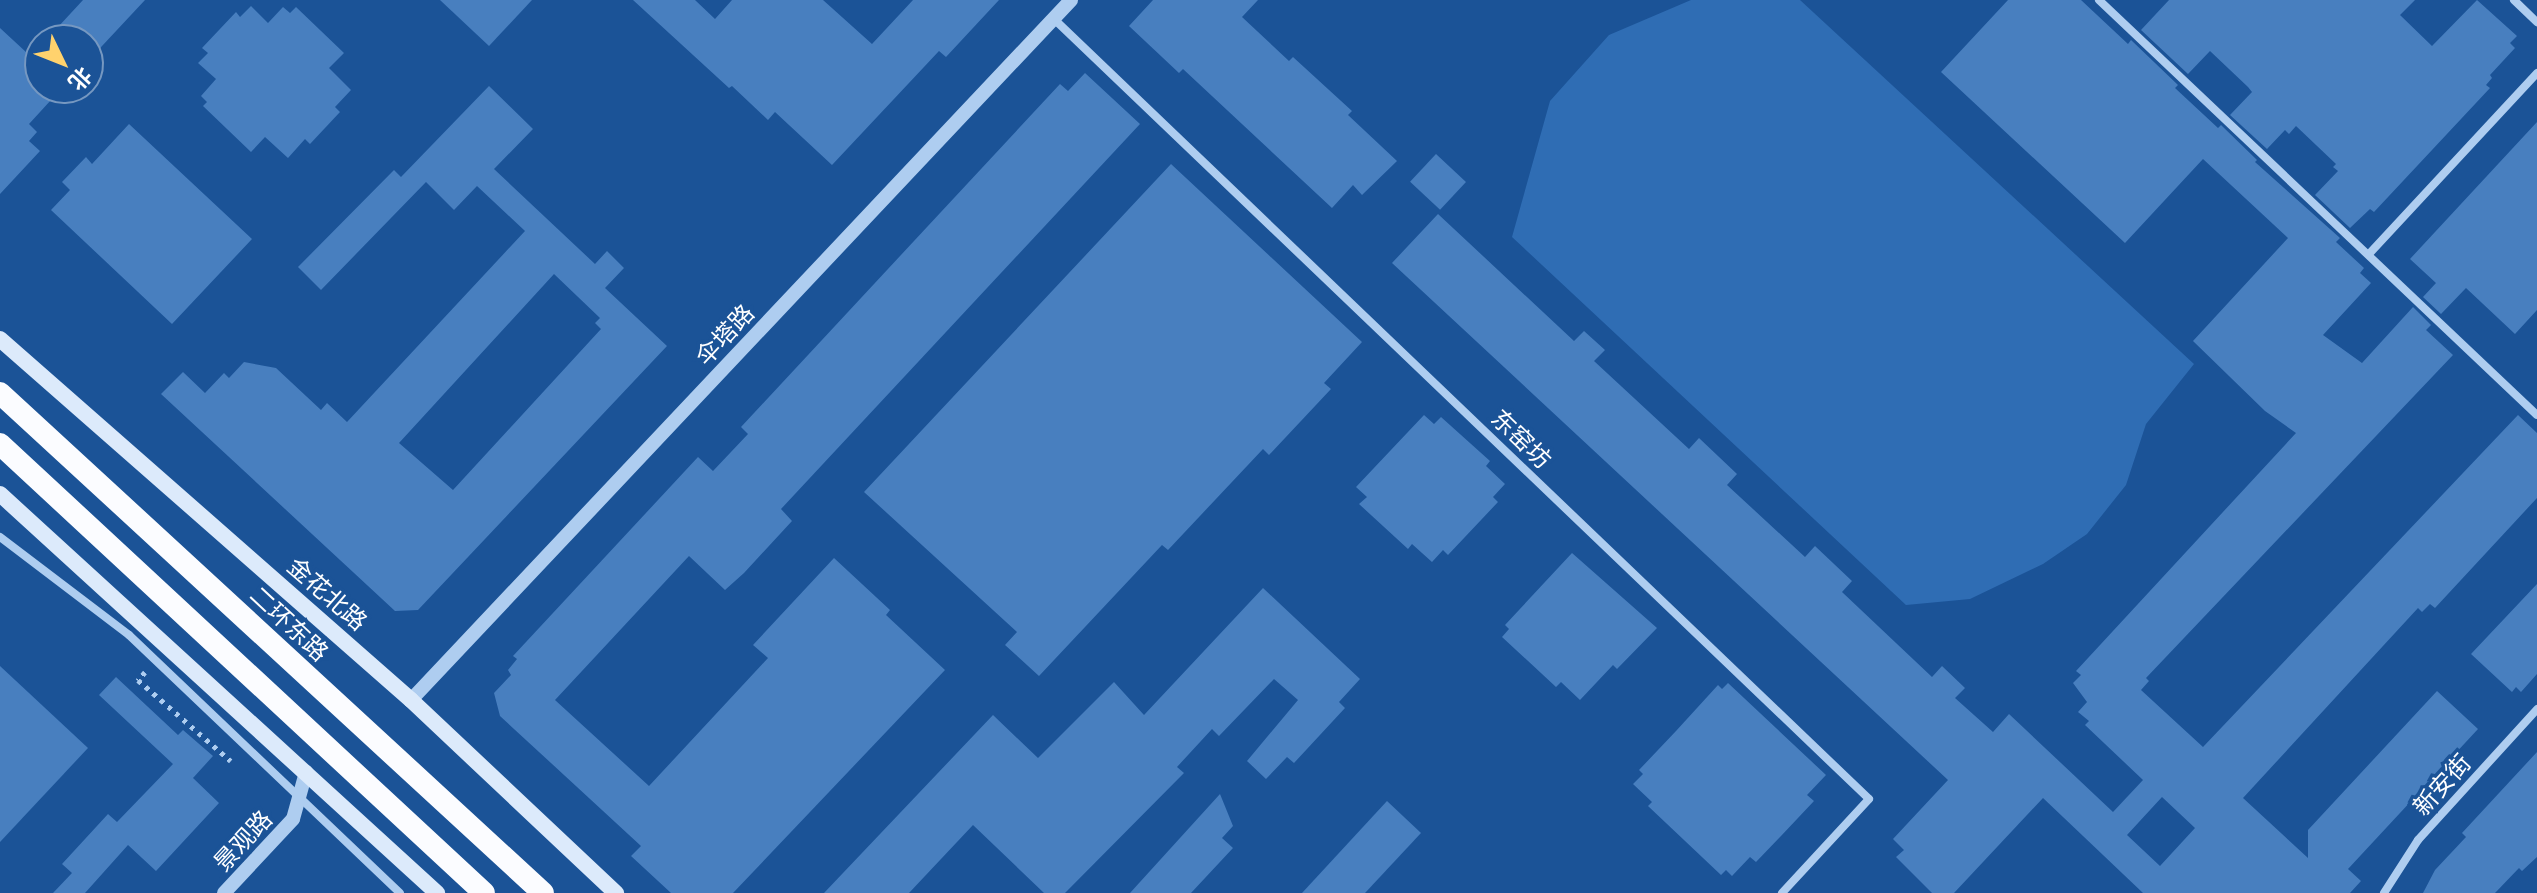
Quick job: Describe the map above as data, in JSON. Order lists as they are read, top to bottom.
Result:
{
  "streets": {
    "highway": ["二环东路"],
    "main road": ["金花北路"],
    "street": [
      "伞塔路",
      "东窑坊",
      "新安街",
      "景观路"
    ]
  },
  "crossings": [
    ["伞塔路", "东窑坊"],
    ["伞塔路", "金花北路"]
  ],
  "north": "bottom right"
}
